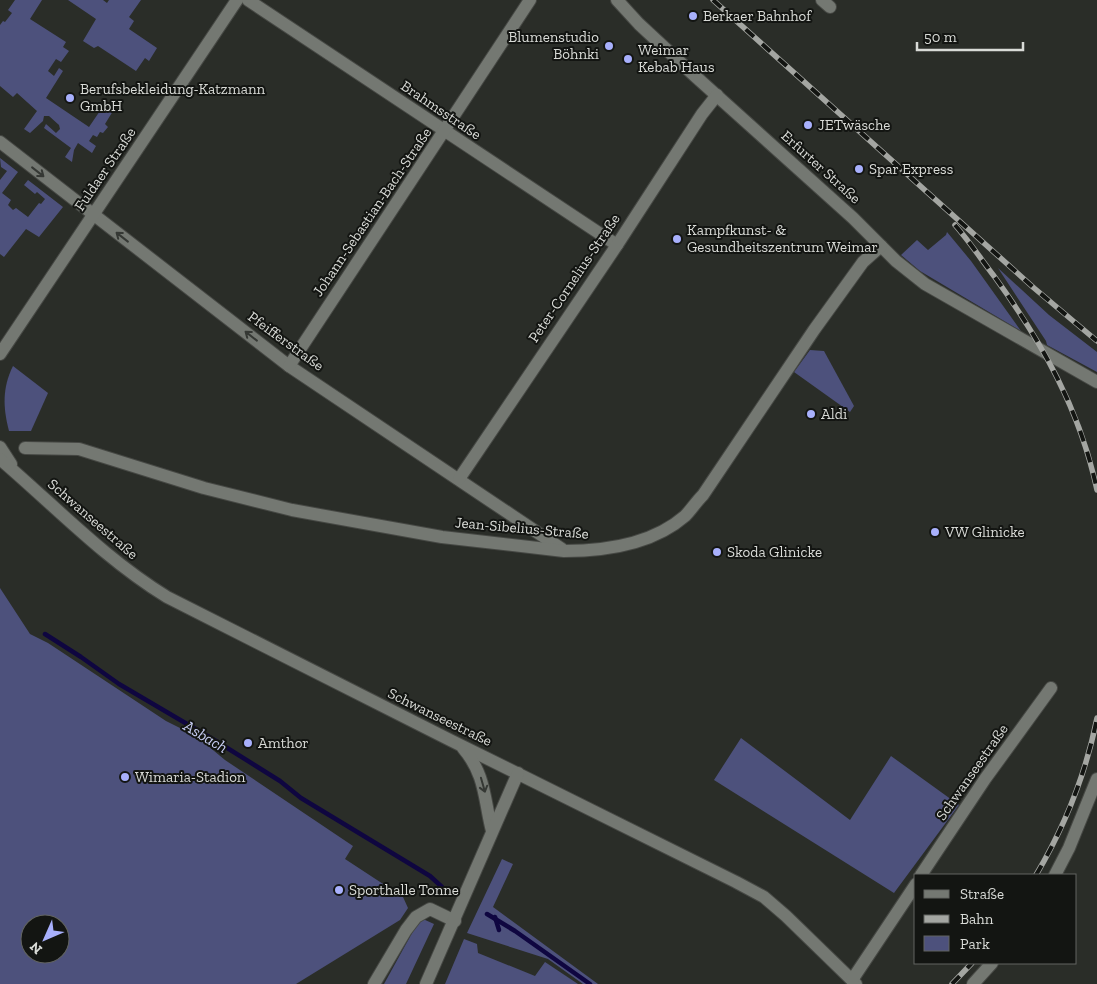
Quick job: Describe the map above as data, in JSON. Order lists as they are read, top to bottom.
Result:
{
  "streets": {
    "street": [
      "Brahmsstraße",
      "Erfurter Straße",
      "Fuldaer Straße",
      "Johann-Sebastian-Bach-Straße",
      "Peter-Cornelius-Straße",
      "Pfeifferstraße",
      "Schwanseestraße",
      "Jean-Sibelius-Straße"
    ]
  },
  "crossings": [
    ["Brahmsstraße", "Johann-Sebastian-Bach-Straße"],
    ["Brahmsstraße", "Peter-Cornelius-Straße"],
    ["Erfurter Straße", "Peter-Cornelius-Straße"],
    ["Erfurter Straße", "Jean-Sibelius-Straße"],
    ["Fuldaer Straße", "Pfeifferstraße"],
    ["Johann-Sebastian-Bach-Straße", "Pfeifferstraße"],
    ["Peter-Cornelius-Straße", "Pfeifferstraße"],
    ["Pfeifferstraße", "Jean-Sibelius-Straße"]
  ],
  "water": ["Asbach"],
  "places": [
    "Berkaer Bahnhof",
    "Blumenstudio Böhnki",
    "Weimar Kebab Haus",
    "Berufsbekleidung-Katzmann GmbH",
    "JETwäsche",
    "Spar Express",
    "Kampfkunst- & Gesundheitszentrum Weimar",
    "Aldi",
    "VW Glinicke",
    "Skoda Glinicke",
    "Amthor",
    "Wimaria-Stadion",
    "Sporthalle Tonne"
  ],
  "legend": ["Straße", "Bahn", "Park"],
  "scale_bar": "50 m",
  "north": "bottom left"
}
